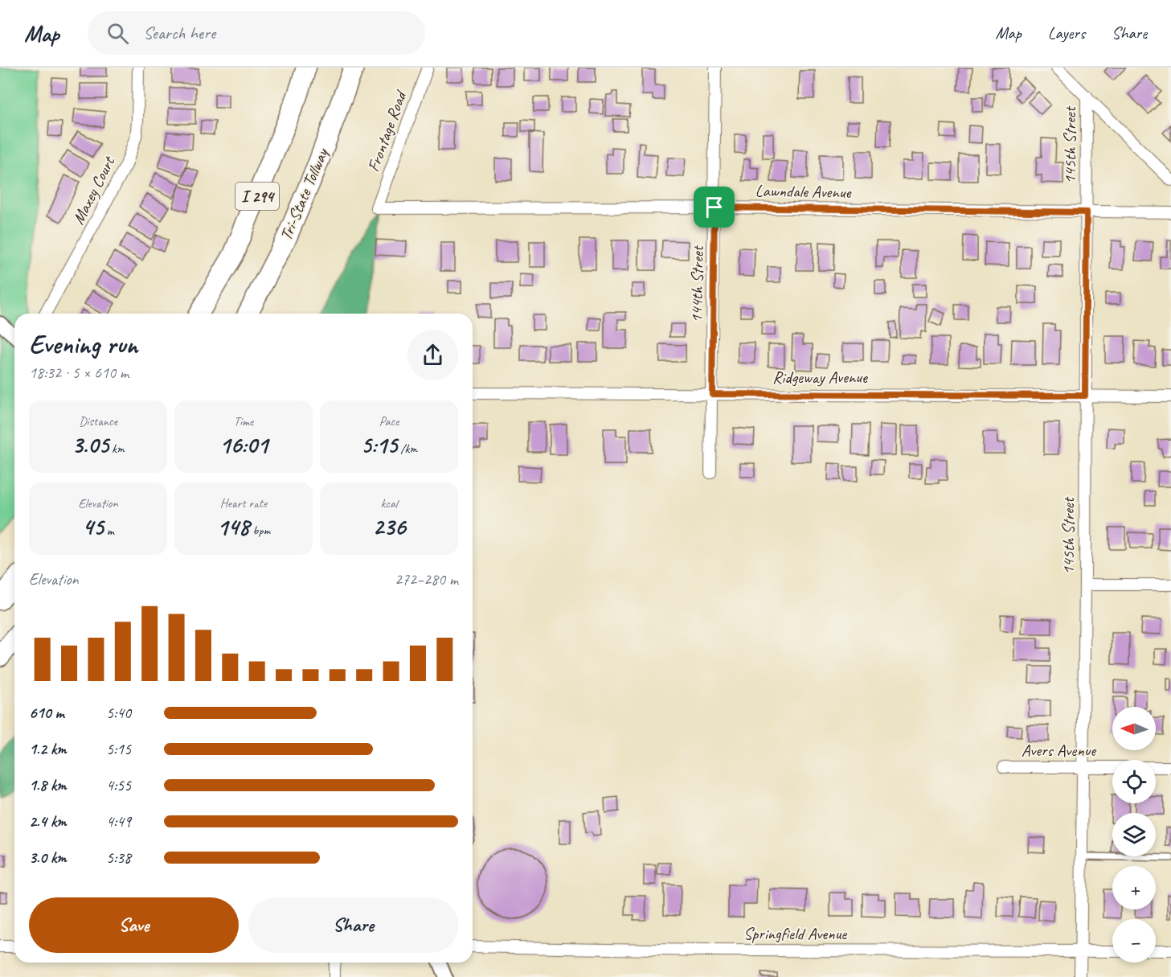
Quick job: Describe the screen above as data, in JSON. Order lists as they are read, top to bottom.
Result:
{
  "streets": {
    "highway": ["Tri-State Tollway", "I 294"],
    "street": [
      "Frontage Road",
      "145th Street",
      "Maxey Court",
      "Lawndale Avenue",
      "144th Street",
      "Ridgeway Avenue",
      "Avers Avenue",
      "Springfield Avenue"
    ]
  },
  "crossings": [
    ["Frontage Road", "Lawndale Avenue"],
    ["145th Street", "Lawndale Avenue"],
    ["145th Street", "Ridgeway Avenue"],
    ["145th Street", "Avers Avenue"],
    ["145th Street", "Springfield Avenue"],
    ["Lawndale Avenue", "144th Street"],
    ["144th Street", "Ridgeway Avenue"]
  ],
  "north": "left",
  "page": {
    "header": "Map",
    "search": "Search here",
    "nav": ["Map", "Layers", "Share"],
    "heading": ["Evening run", "18:32 · 5 × 610 m"],
    "stats": [
      ["Distance", "3.05 km"],
      ["Time", "16:01"],
      ["Pace", "5:15 /km"],
      ["Elevation", "45 m"],
      ["Heart rate", "148 bpm"],
      ["kcal", "236"]
    ],
    "chart": ["Elevation", "272–280 m"],
    "list": [
      {
        "name": "610 m",
        "note": "5:40"
      },
      {
        "name": "1.2 km",
        "note": "5:15"
      },
      {
        "name": "1.8 km",
        "note": "4:55"
      },
      {
        "name": "2.4 km",
        "note": "4:49"
      },
      {
        "name": "3.0 km",
        "note": "5:38"
      }
    ],
    "map_buttons": ["+", "−"],
    "buttons": ["Save", "Share"]
  }
}
